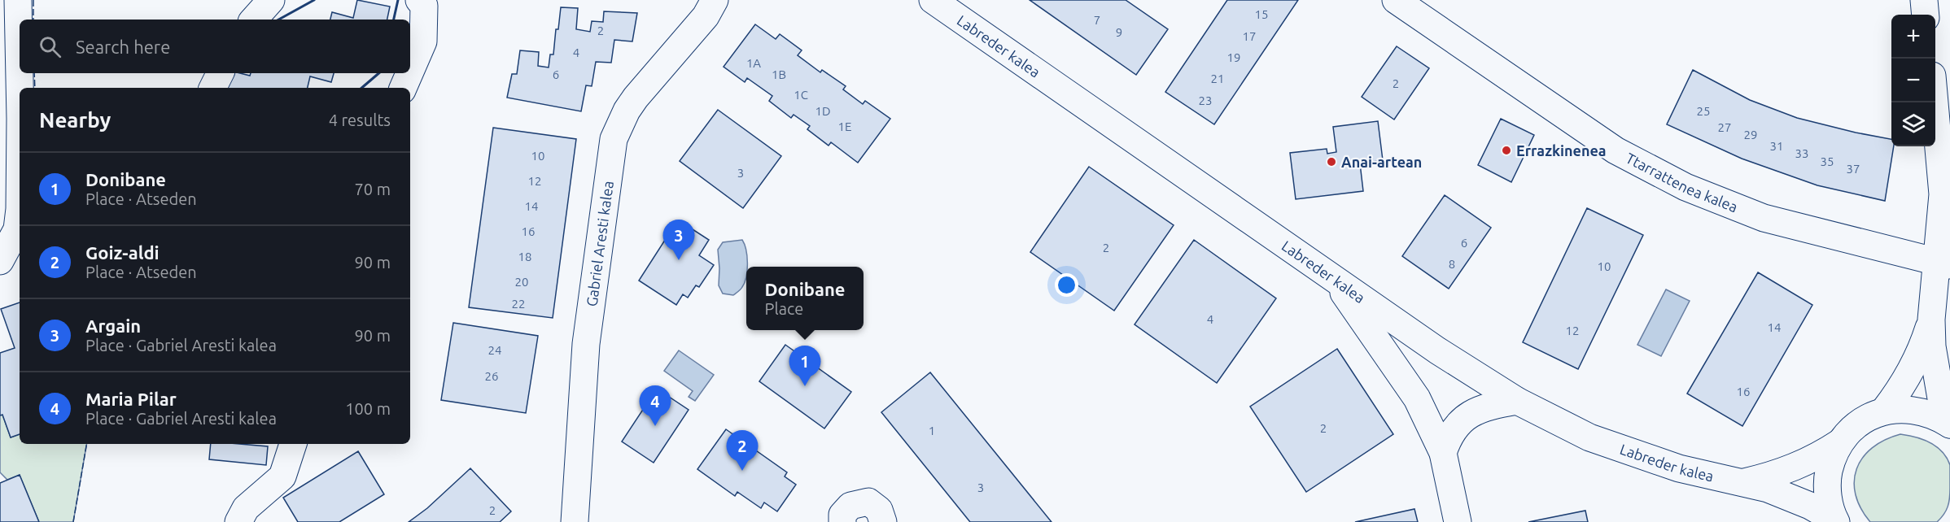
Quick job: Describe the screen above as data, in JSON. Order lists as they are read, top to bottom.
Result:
{
  "streets": {
    "street": ["Labreder kalea", "Ttarrattenea kalea", "Gabriel Aresti kalea"]
  },
  "places": ["Errazkinenea", "Anai-artean"],
  "house_numbers": [
    "15",
    "7",
    "2",
    "9",
    "17",
    "4",
    "19",
    "1A",
    "6",
    "1B",
    "21",
    "2",
    "1C",
    "23",
    "1D",
    "25",
    "1E",
    "27",
    "29",
    "31",
    "33",
    "10",
    "35",
    "37",
    "3",
    "12",
    "14",
    "16",
    "6",
    "2",
    "18",
    "8",
    "10",
    "20",
    "22",
    "4",
    "14",
    "12",
    "24",
    "26",
    "16",
    "2",
    "1",
    "3",
    "2"
  ],
  "page": {
    "map_buttons": ["+", "−"],
    "search": "Search here",
    "heading": ["Nearby", "4 results"],
    "list": [
      {
        "mark": "1",
        "name": "Donibane",
        "note": "Place · Atseden",
        "value": "70 m"
      },
      {
        "mark": "2",
        "name": "Goiz-aldi",
        "note": "Place · Atseden",
        "value": "90 m"
      },
      {
        "mark": "3",
        "name": "Argain",
        "note": "Place · Gabriel Aresti kalea",
        "value": "90 m"
      },
      {
        "mark": "4",
        "name": "Maria Pilar",
        "note": "Place · Gabriel Aresti kalea",
        "value": "100 m"
      }
    ],
    "pins": [
      "3",
      "1",
      "4",
      "2"
    ],
    "popup": ["Donibane", "Place"]
  }
}
